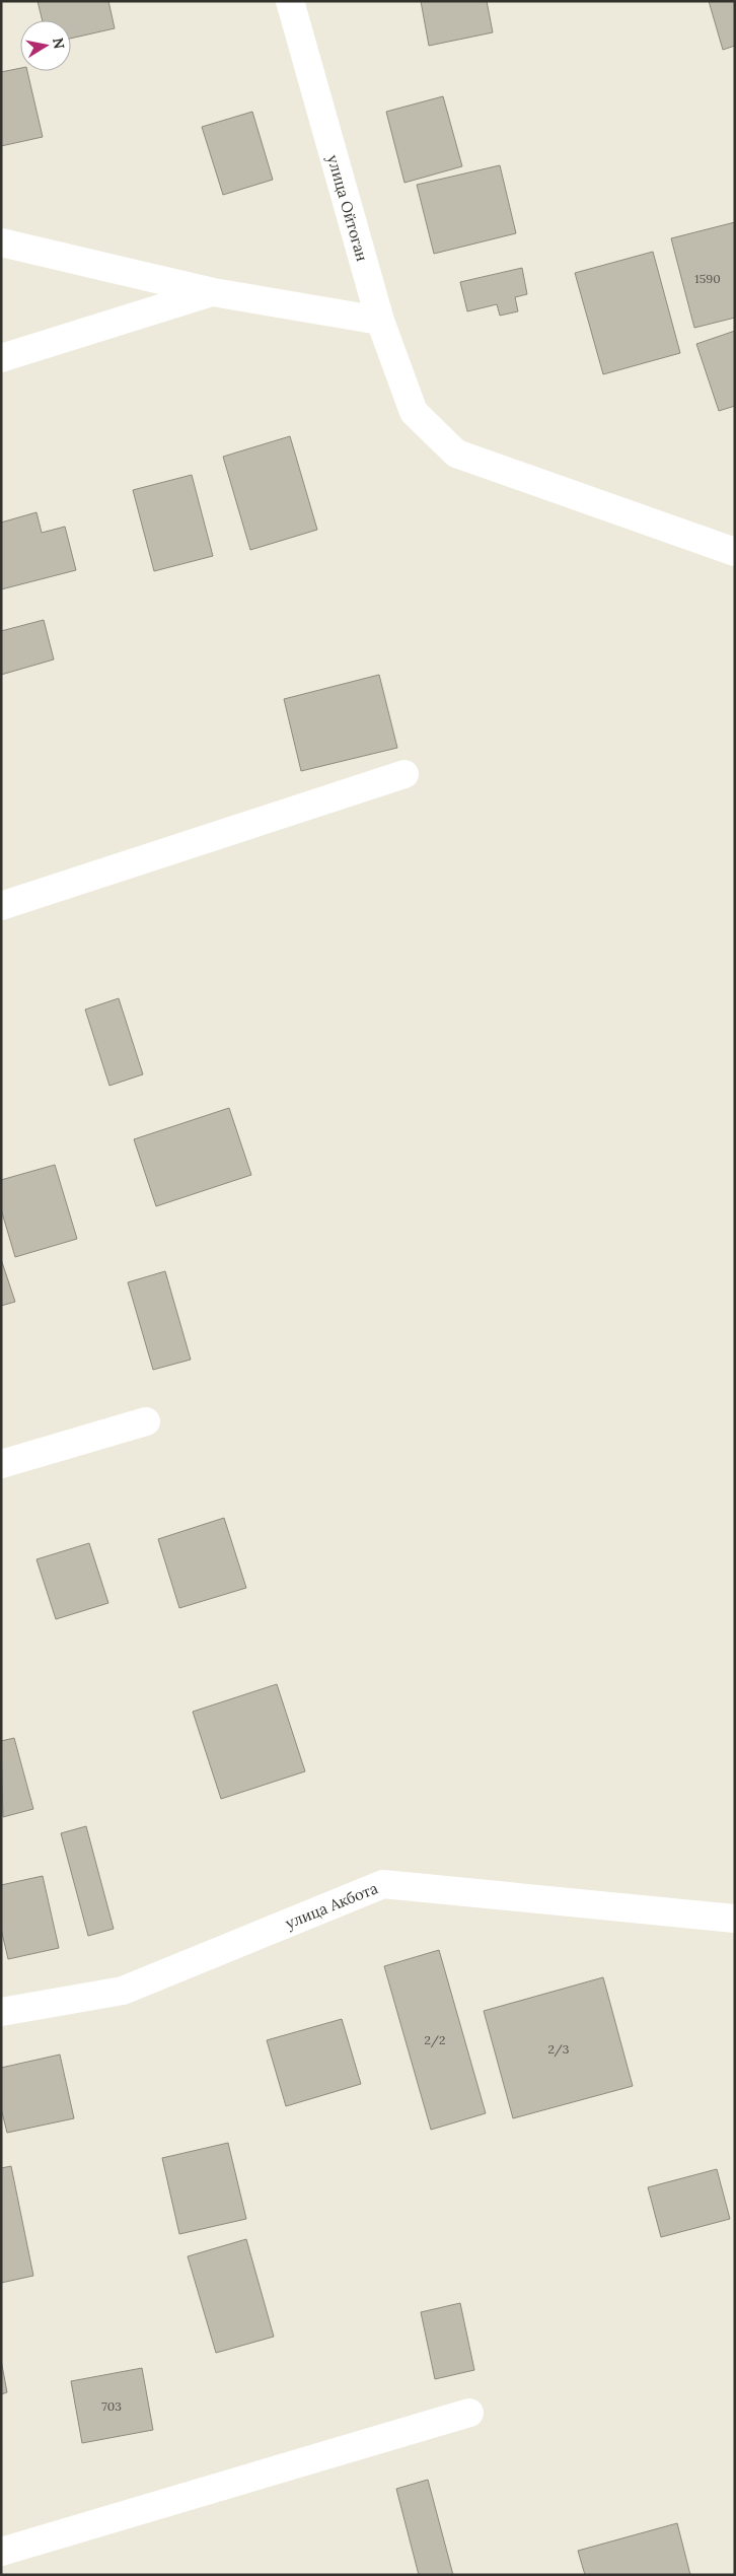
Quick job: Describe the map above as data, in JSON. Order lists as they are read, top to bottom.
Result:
{
  "streets": {
    "street": ["улица Ойтоган", "улица Акбота"]
  },
  "house_numbers": [
    "1590",
    "2/2",
    "2/3",
    "703"
  ],
  "north": "right"
}
